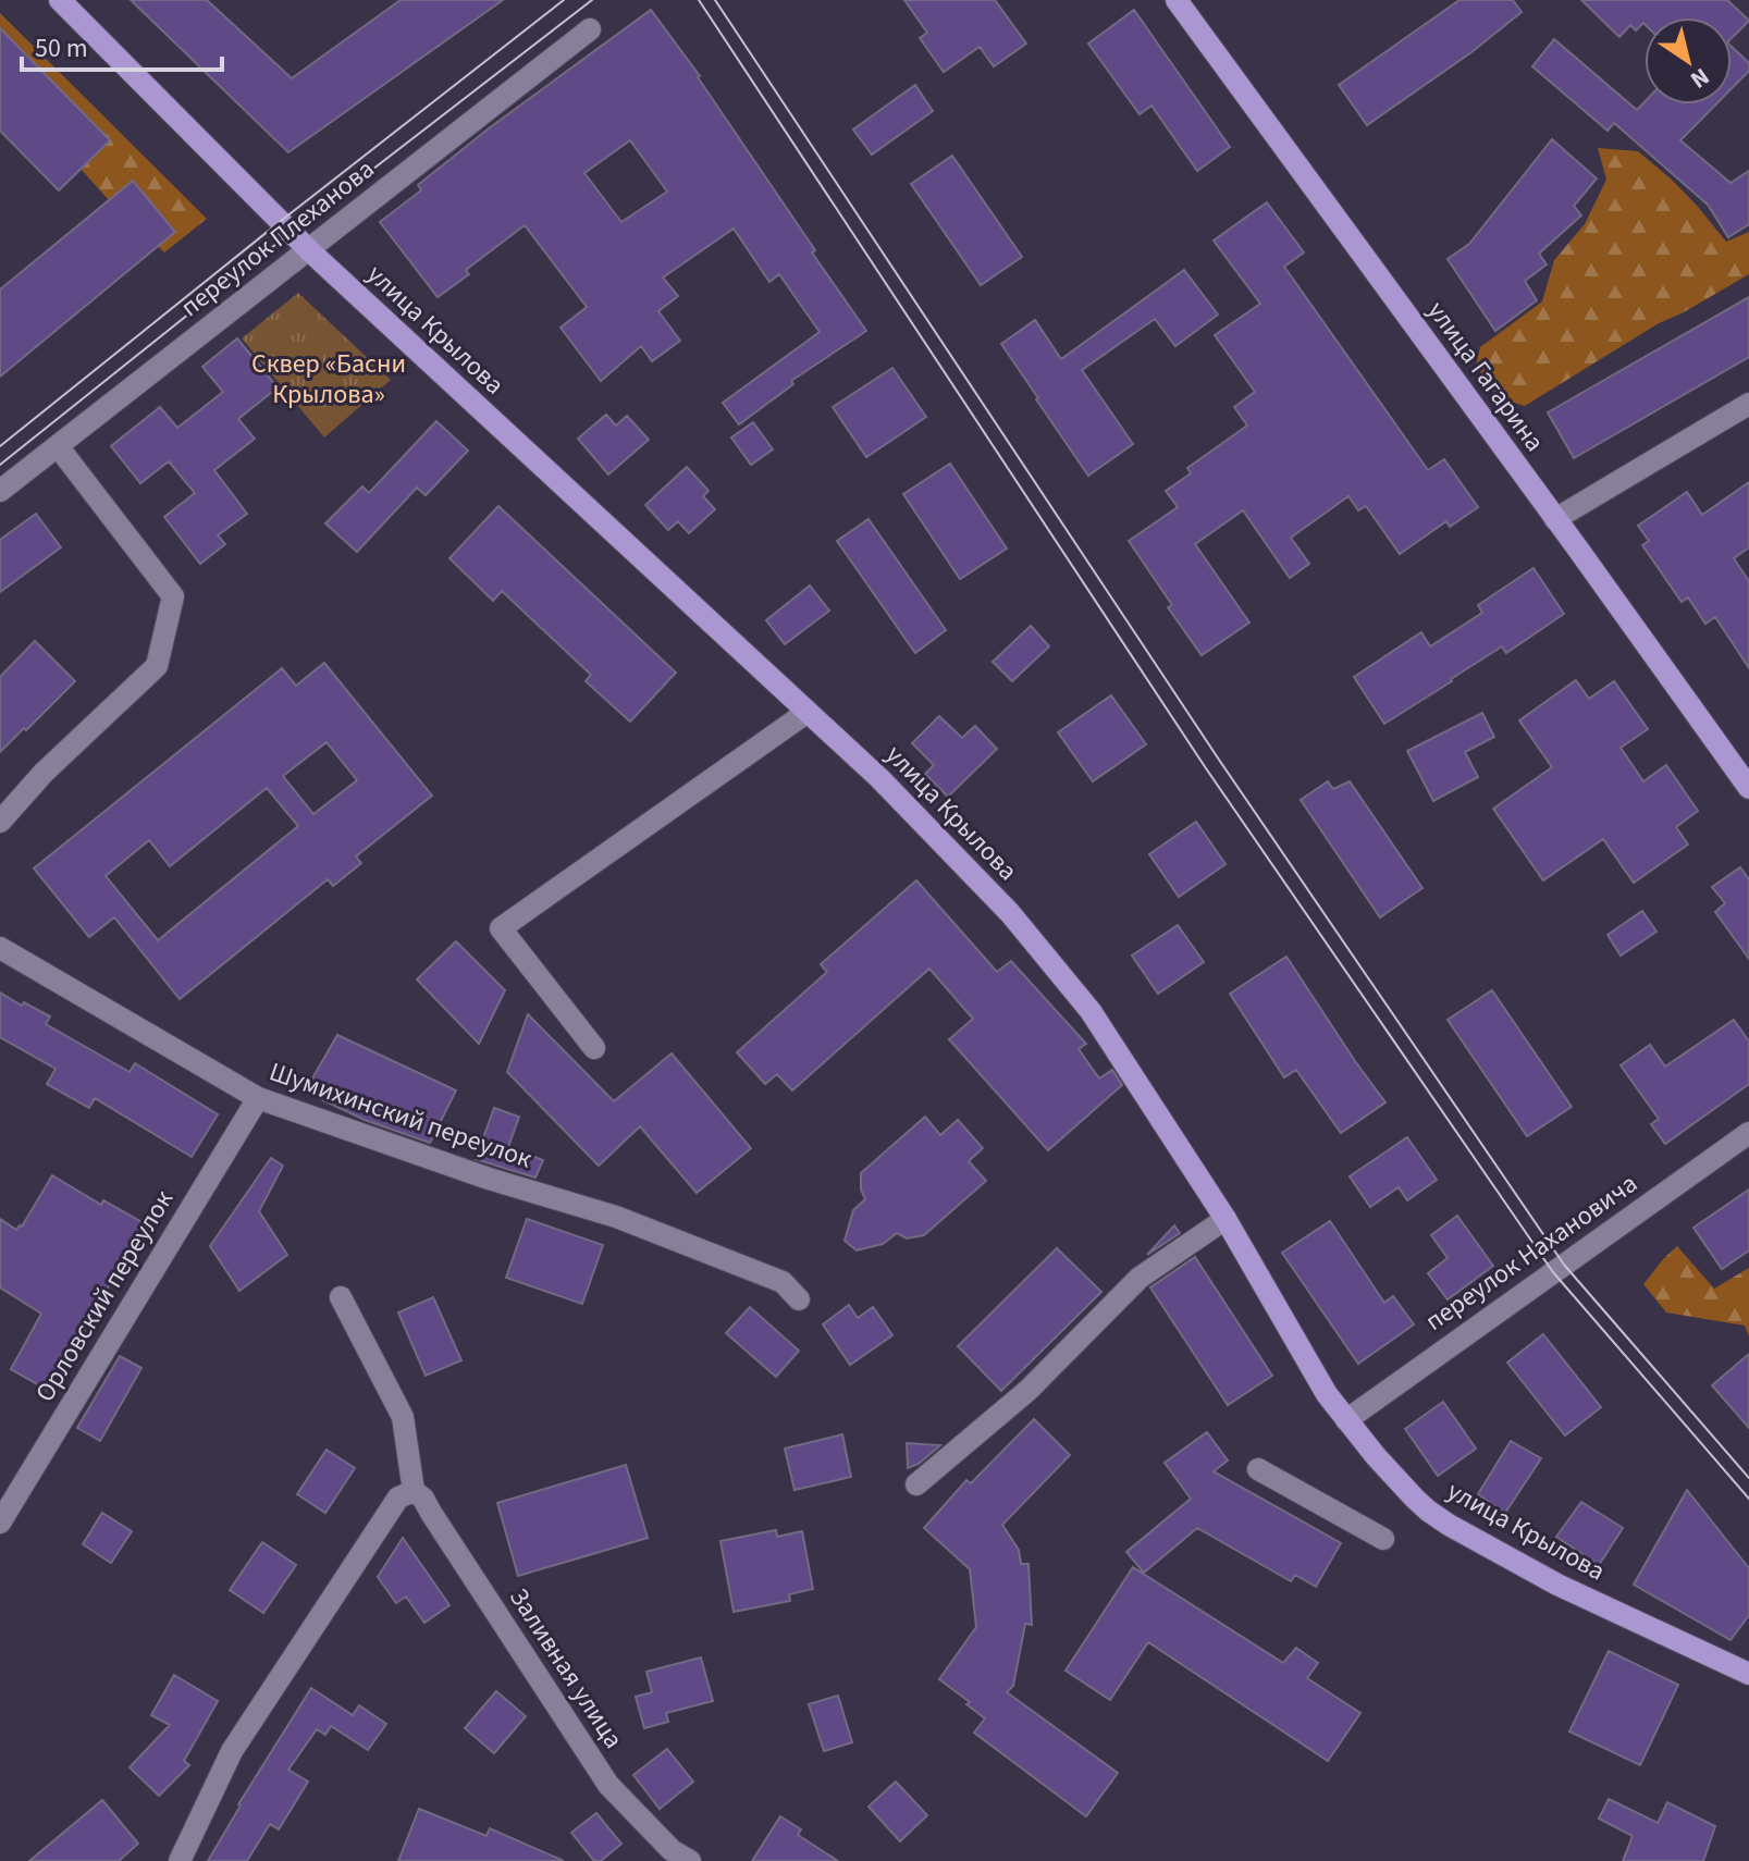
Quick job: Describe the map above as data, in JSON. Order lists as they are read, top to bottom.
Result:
{
  "streets": {
    "main road": ["улица Крылова", "улица Гагарина"],
    "street": [
      "переулок Плеханова",
      "Шумихинский переулок",
      "переулок Нахановича",
      "Орловский переулок",
      "Заливная улица"
    ]
  },
  "crossings": [
    ["переулок Плеханова", "улица Крылова"],
    ["улица Крылова", "переулок Нахановича"],
    ["Шумихинский переулок", "Орловский переулок"]
  ],
  "parks": ["Сквер «Басни Крылова»"],
  "scale_bar": "50 m",
  "north": "bottom right"
}
